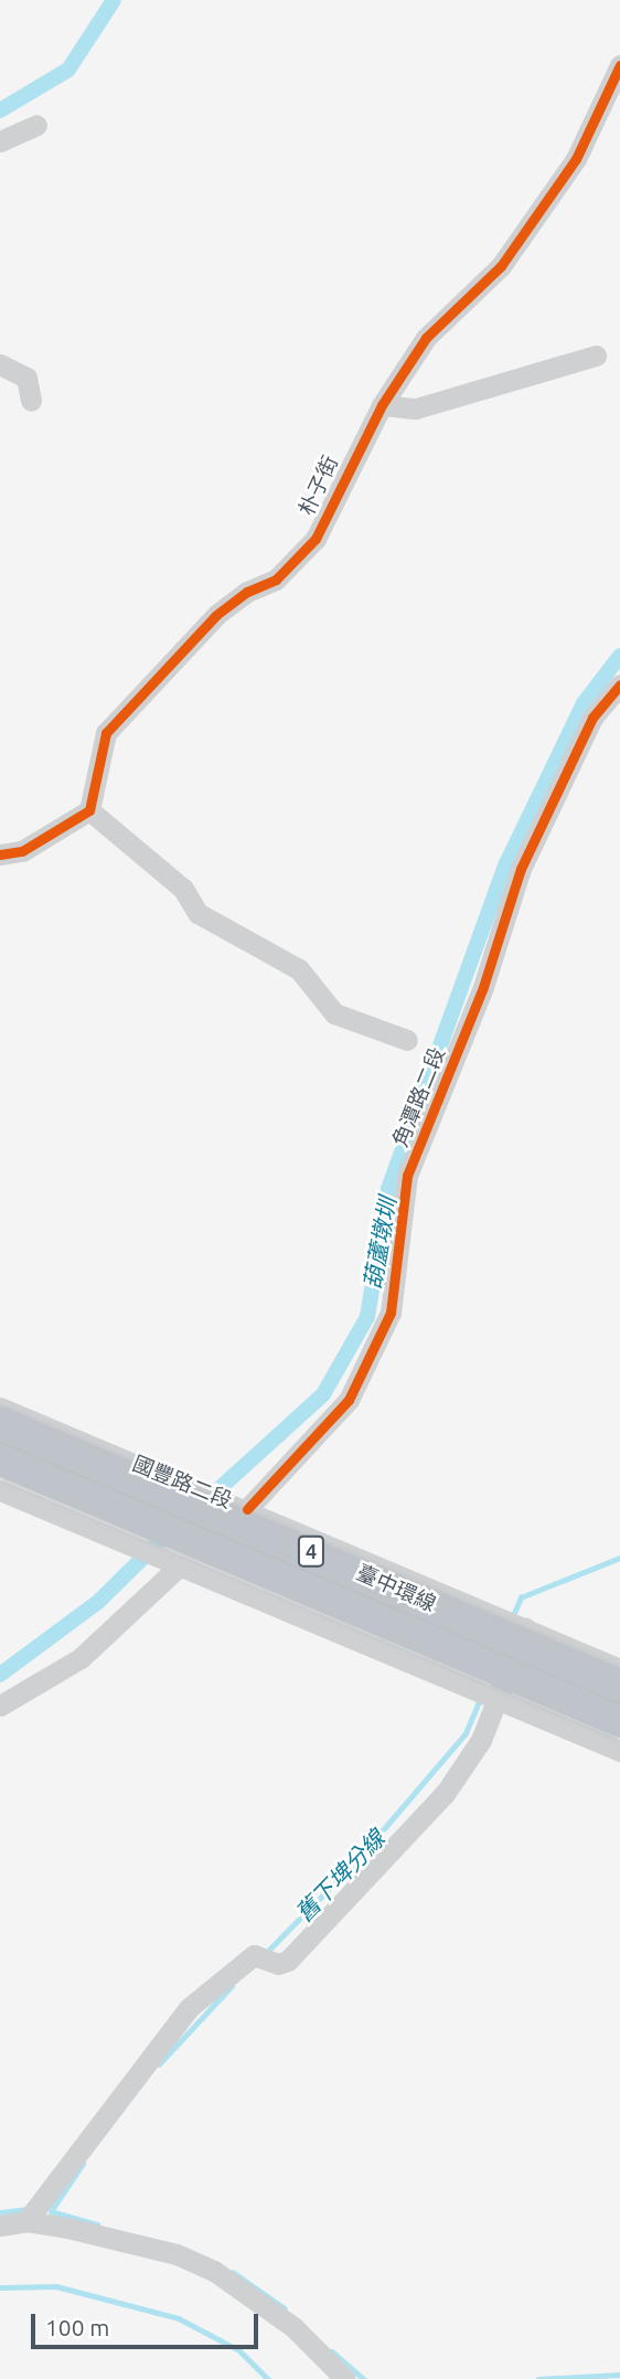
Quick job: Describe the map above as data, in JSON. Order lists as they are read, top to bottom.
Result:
{
  "streets": {
    "highway": ["4", "臺中環線"],
    "street": ["朴子街", "角潭路二段", "國豐路二段"]
  },
  "crossings": [
    ["角潭路二段", "國豐路二段"]
  ],
  "water": ["葫蘆墩圳", "舊下埤分線"],
  "scale_bar": "100 m"
}
